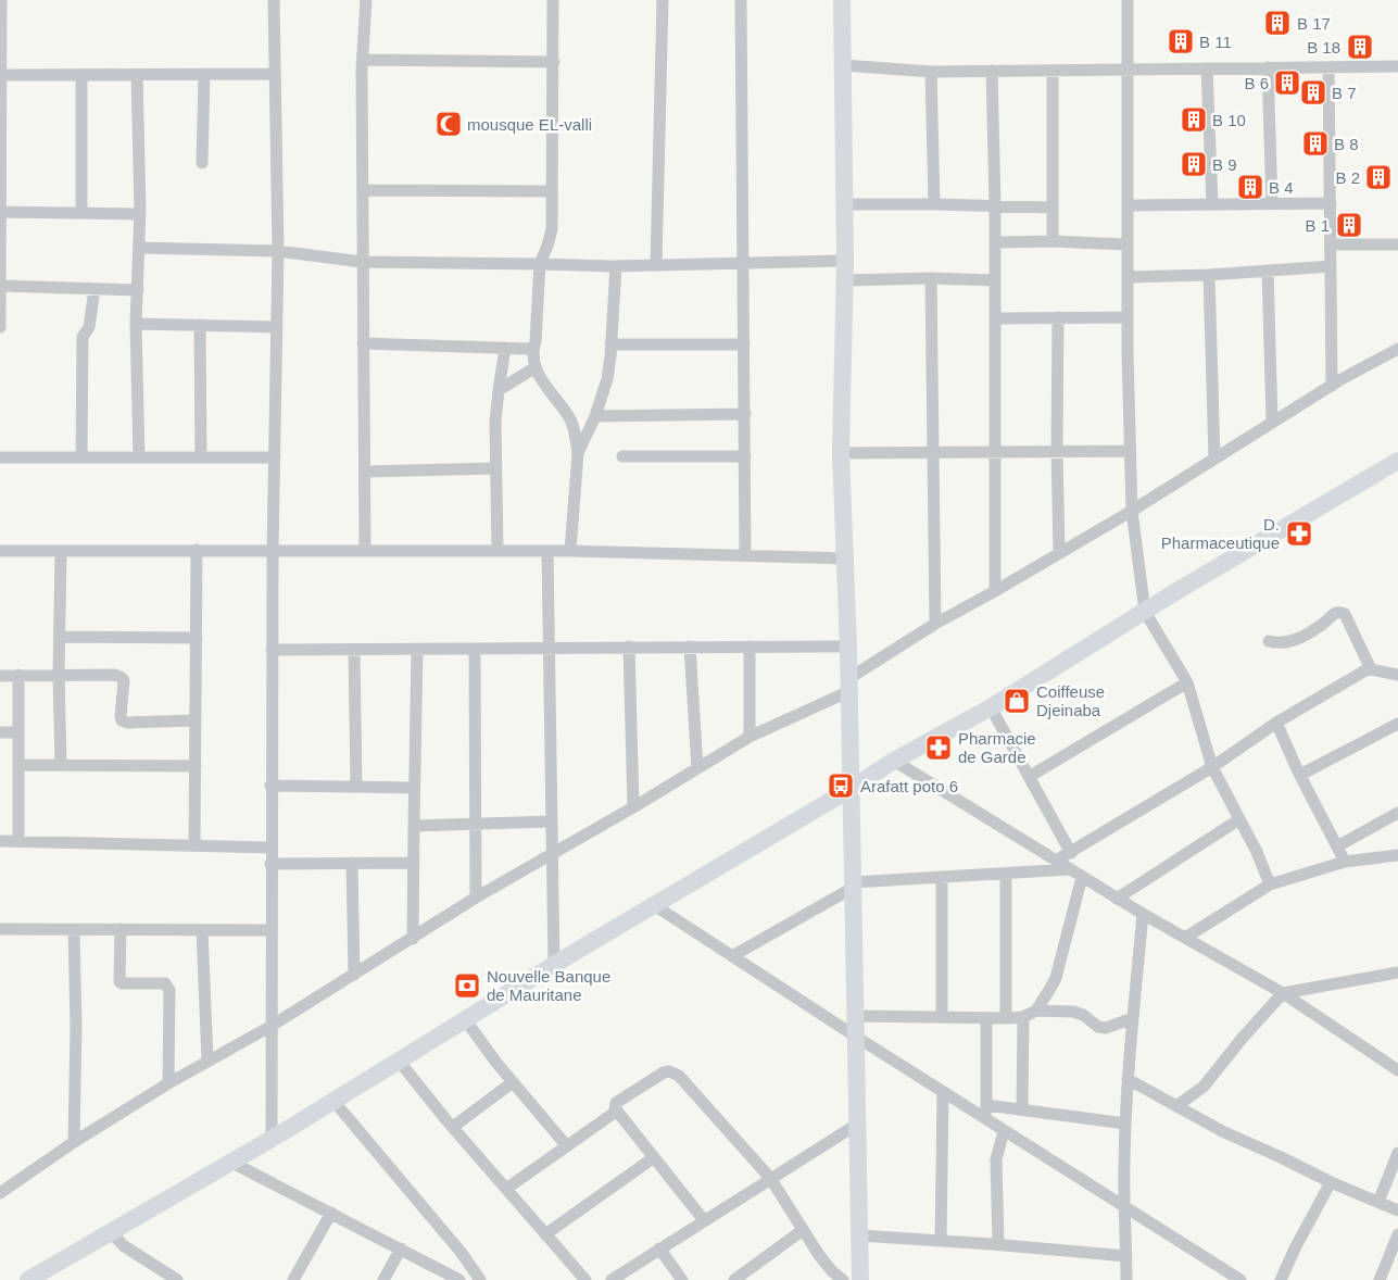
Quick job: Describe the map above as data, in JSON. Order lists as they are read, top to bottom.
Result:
{
  "places": {
    "building": [
      "B 17",
      "B 11",
      "B 18",
      "B 6",
      "B 7",
      "B 10",
      "B 8",
      "B 9",
      "B 2",
      "B 4",
      "B 1"
    ],
    "mosque": ["mousque EL-valli"],
    "pharmacy": ["D. Pharmaceutique", "Pharmacie de Garde"],
    "shop": ["Coiffeuse Djeinaba"],
    "bus stop": ["Arafatt poto 6"],
    "bank": ["Nouvelle Banque de Mauritane"]
  }
}
